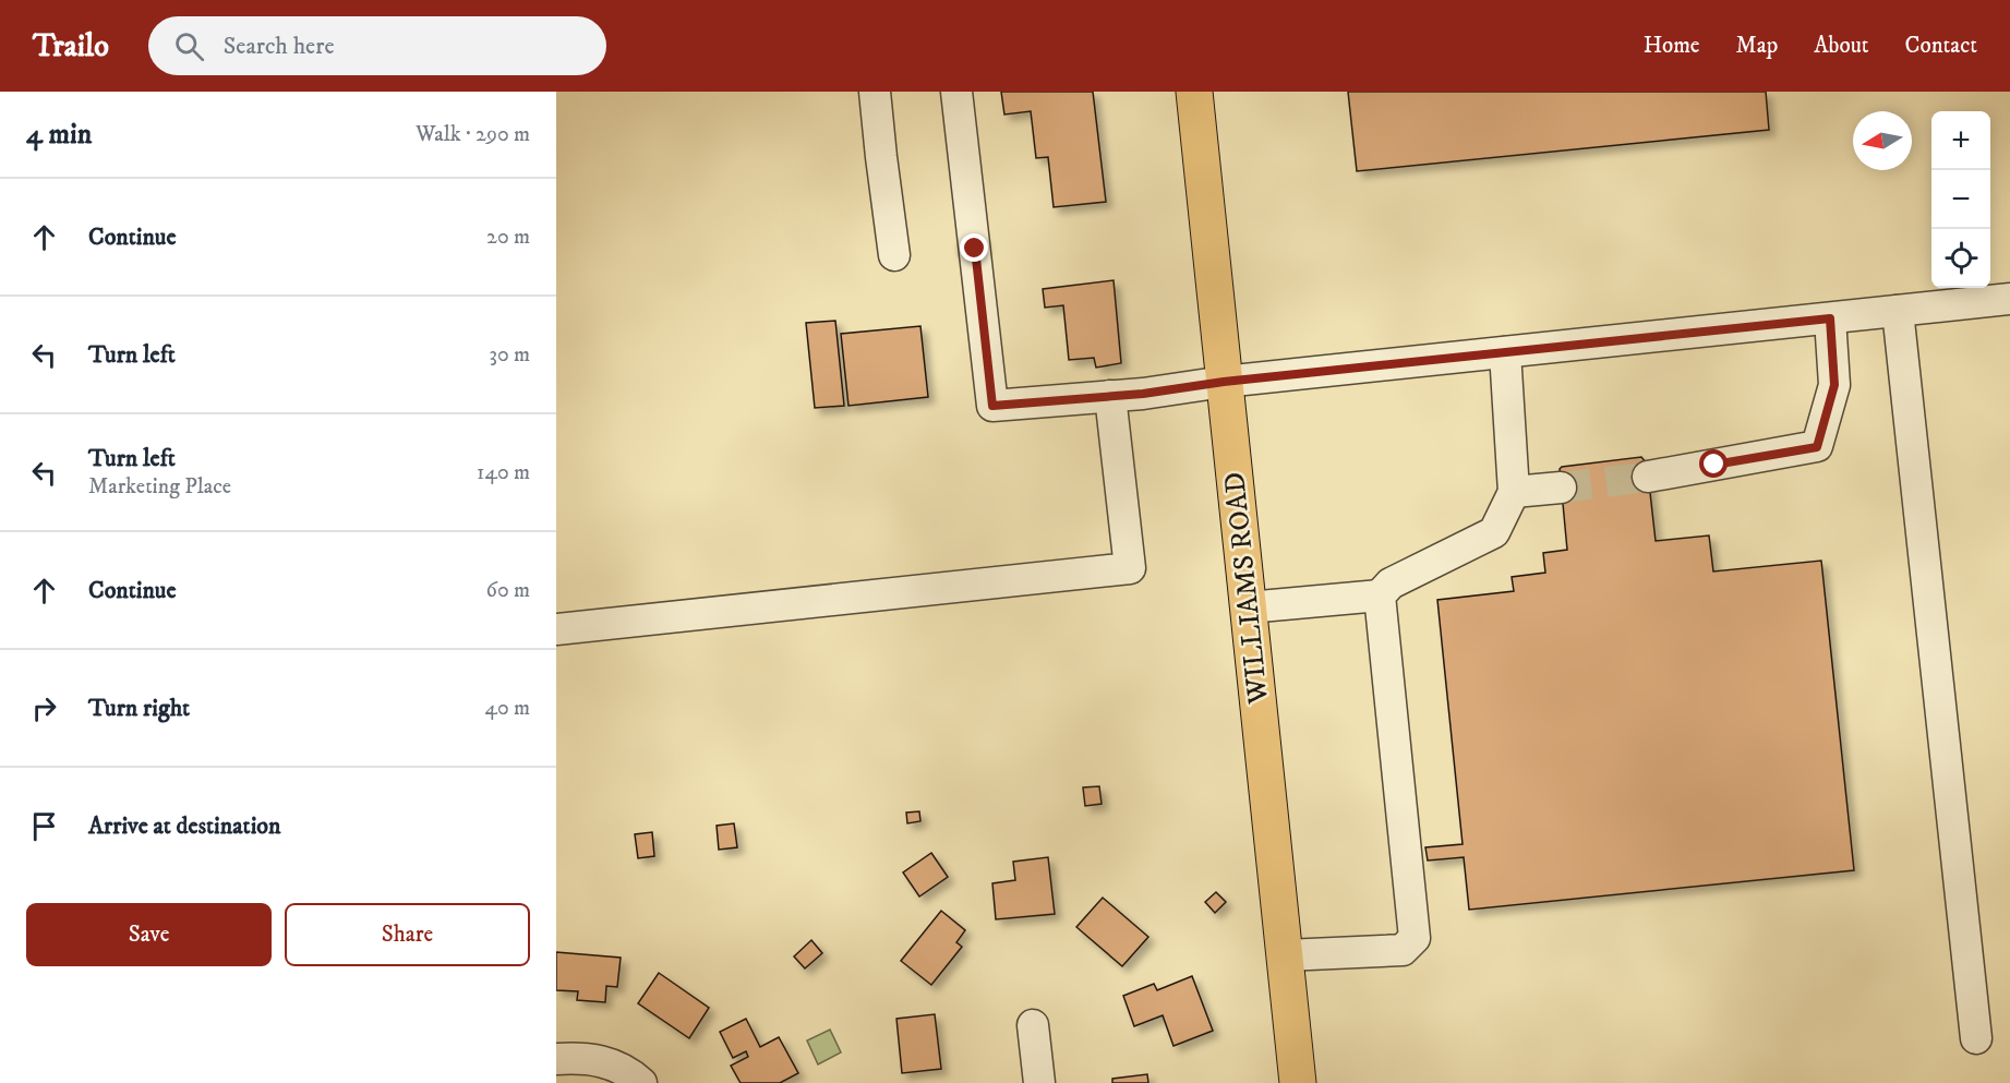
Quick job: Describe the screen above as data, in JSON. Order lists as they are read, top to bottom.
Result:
{
  "streets": {
    "main road": ["WILLIAMS ROAD"]
  },
  "north": "left",
  "page": {
    "header": "Trailo",
    "search": "Search here",
    "nav": [
      "Home",
      "Map",
      "About",
      "Contact"
    ],
    "heading": ["4 min", "Walk · 290 m"],
    "map_buttons": ["+", "−"],
    "list": [
      ["Continue", "20 m"],
      ["Turn left", "30 m"],
      ["Turn left", "Marketing Place", "140 m"],
      ["Continue", "60 m"],
      ["Turn right", "40 m"],
      "Arrive at destination"
    ],
    "buttons": ["Save", "Share"]
  }
}
